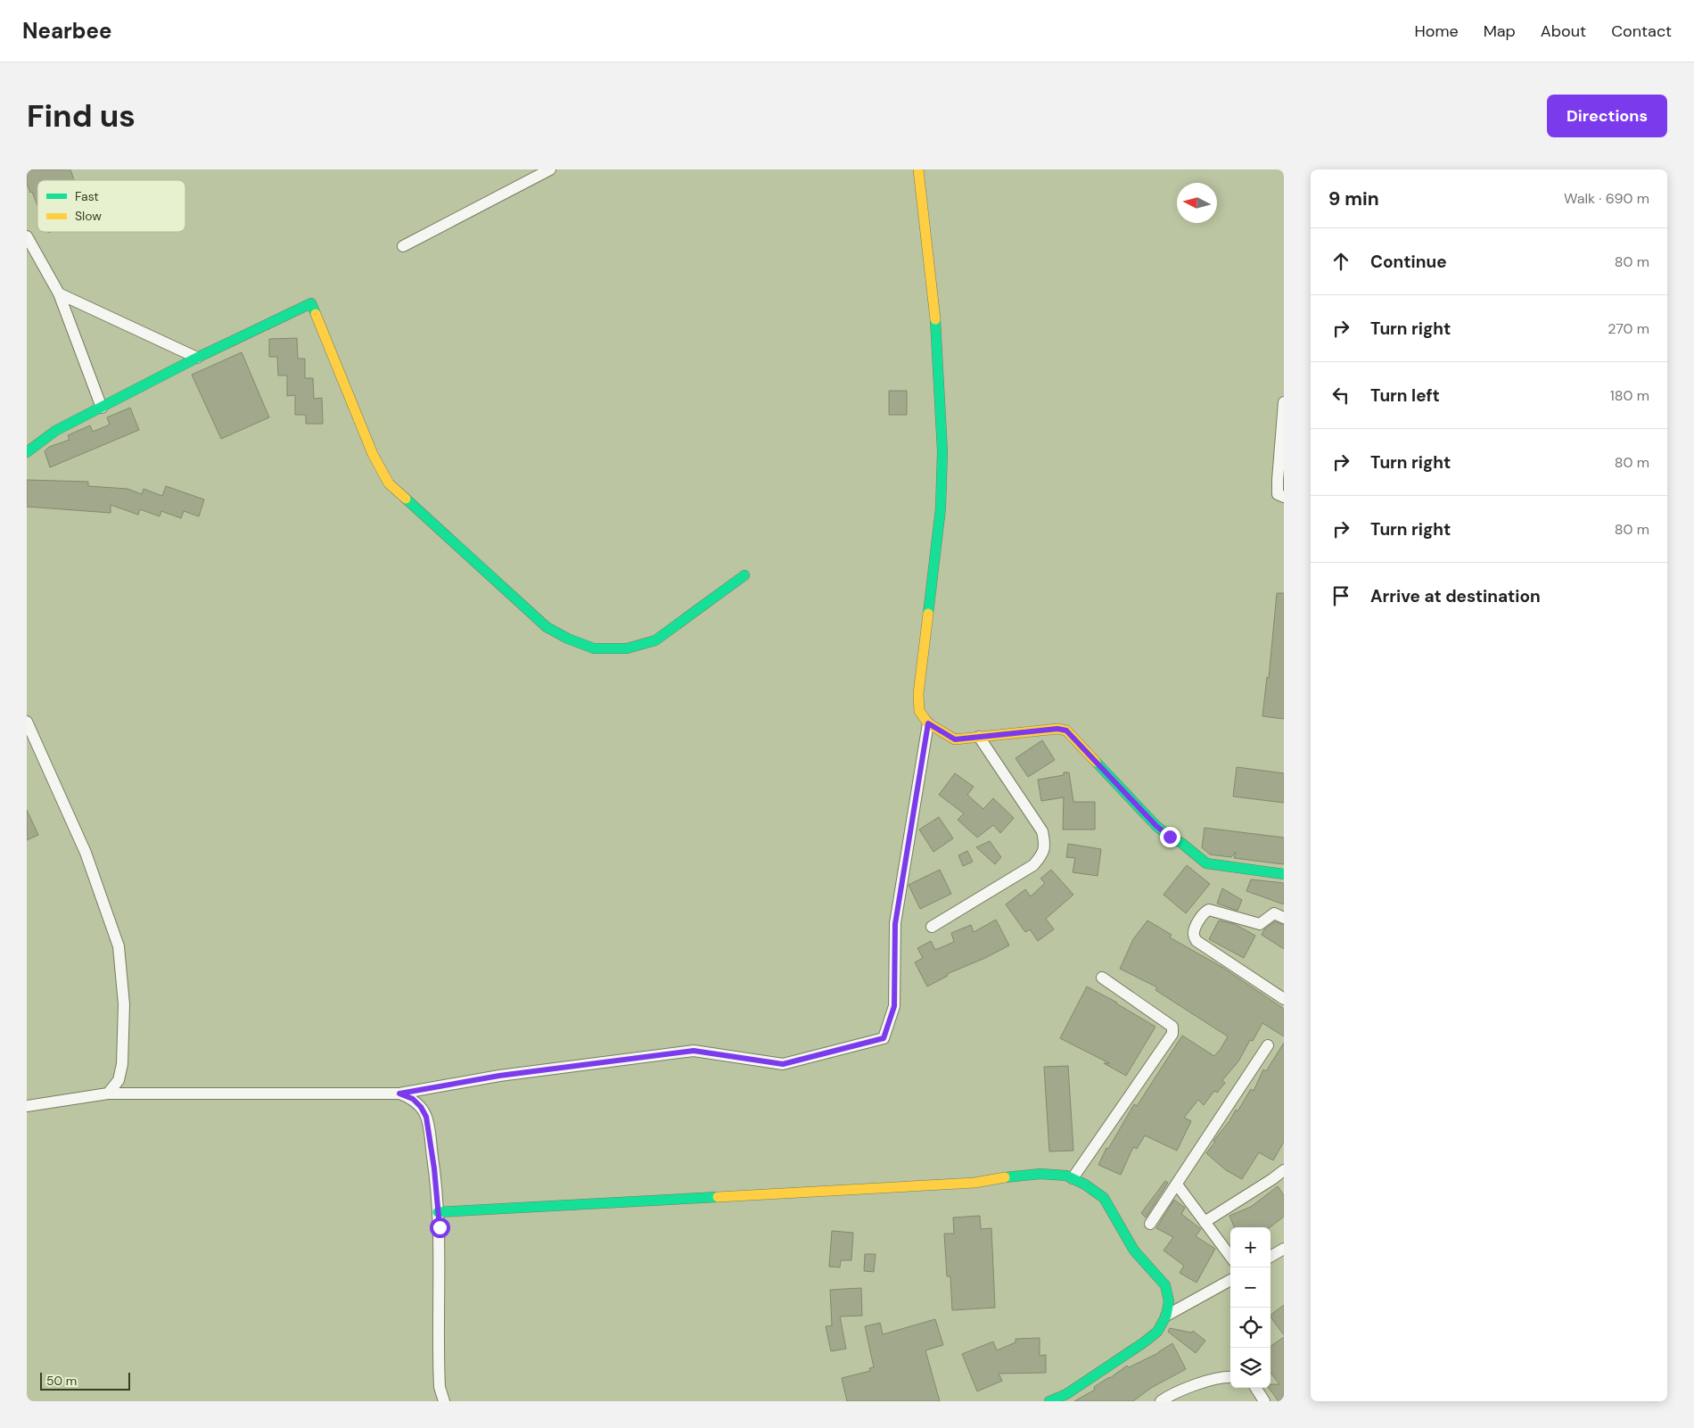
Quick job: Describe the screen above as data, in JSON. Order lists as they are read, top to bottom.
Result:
{
  "legend": ["Fast", "Slow"],
  "scale_bar": "50 m",
  "north": "left",
  "page": {
    "header": "Nearbee",
    "nav": [
      "Home",
      "Map",
      "About",
      "Contact"
    ],
    "buttons": "Directions",
    "title": "Find us",
    "heading": ["9 min", "Walk · 690 m"],
    "list": [
      ["Continue", "80 m"],
      ["Turn right", "270 m"],
      ["Turn left", "180 m"],
      ["Turn right", "80 m"],
      ["Turn right", "80 m"],
      "Arrive at destination"
    ],
    "map_buttons": ["+", "−"],
    "scale": "50 m"
  }
}
